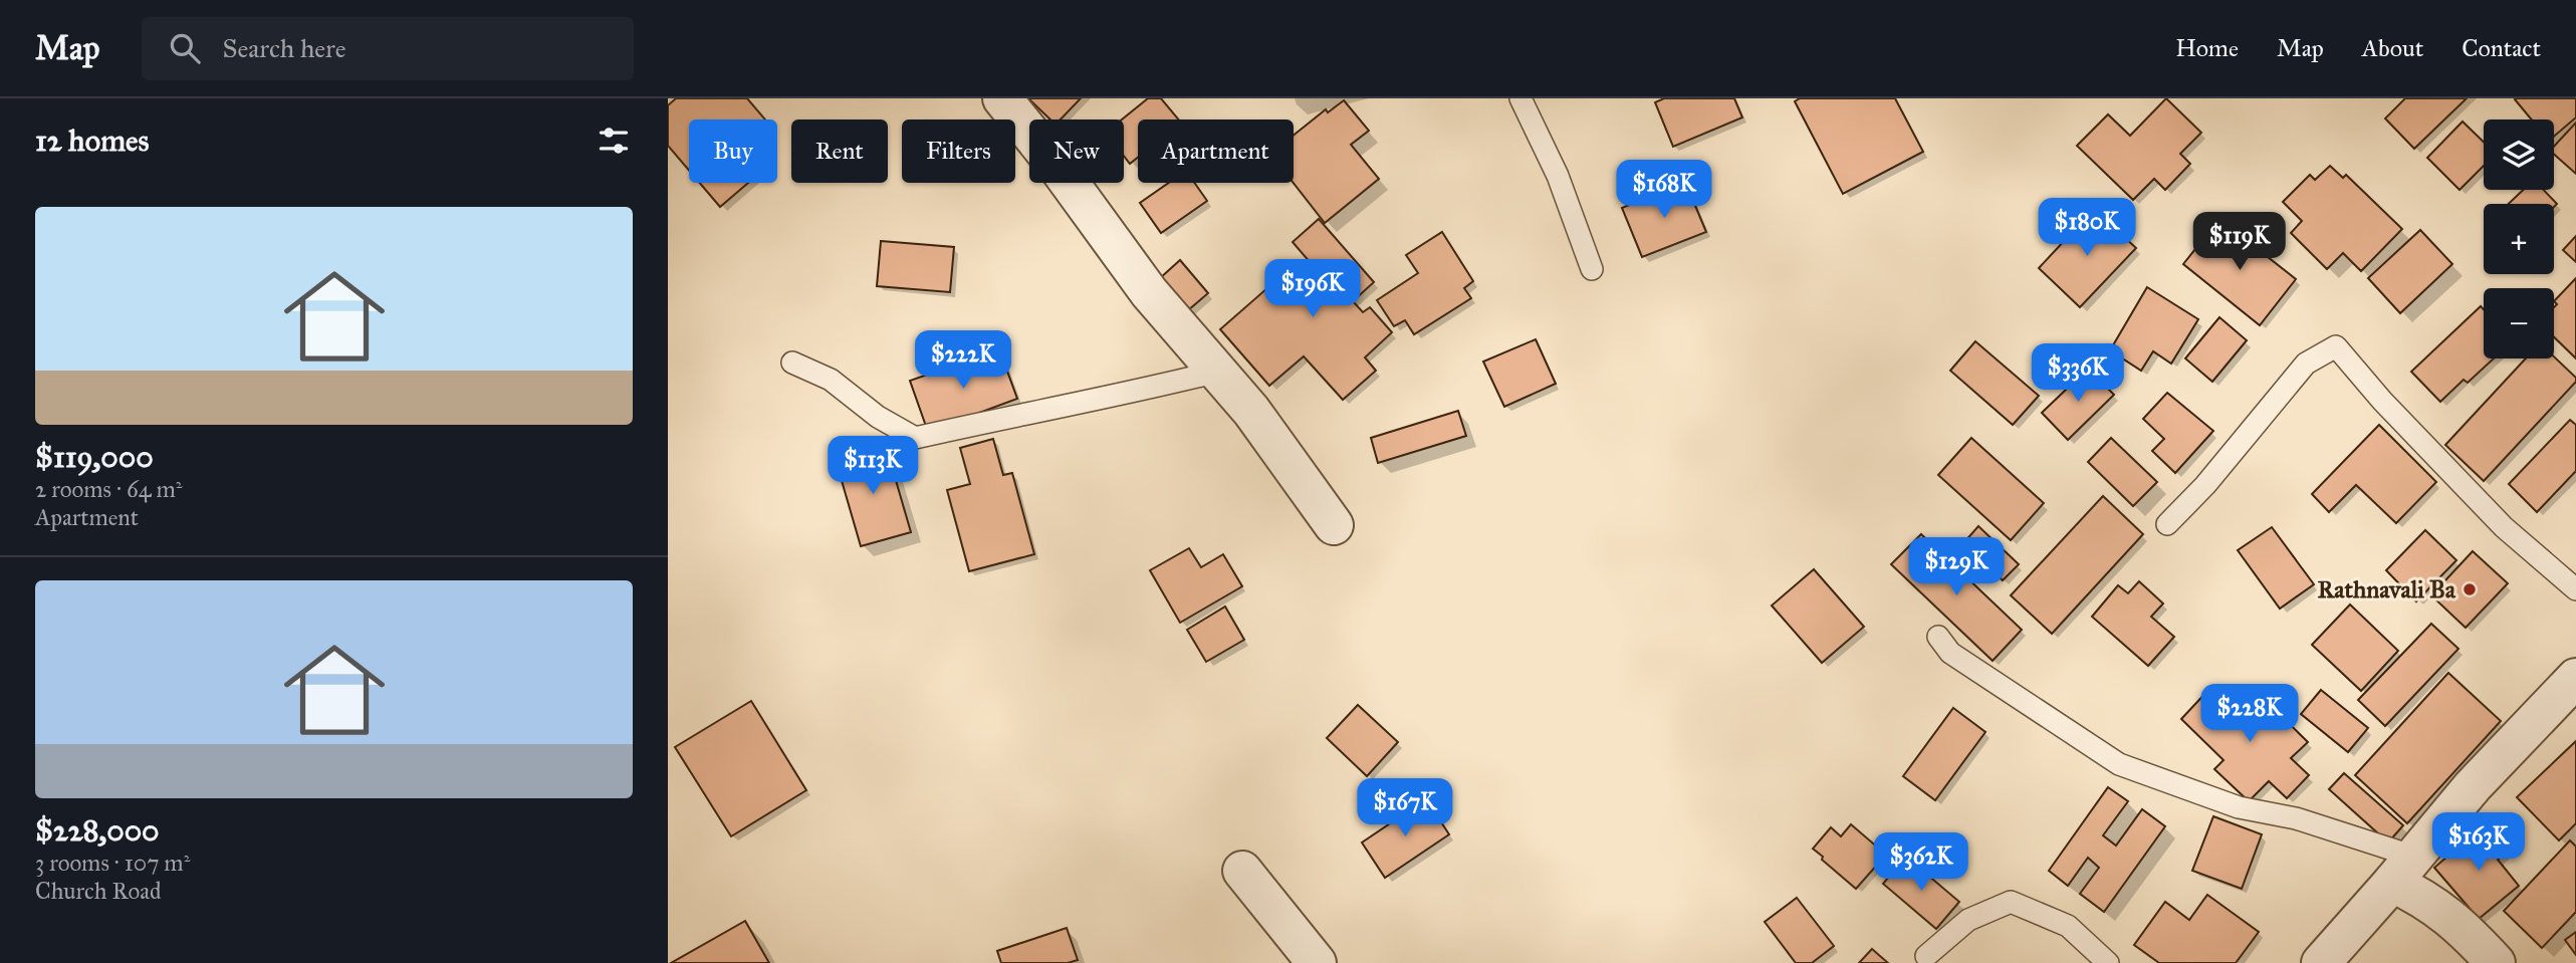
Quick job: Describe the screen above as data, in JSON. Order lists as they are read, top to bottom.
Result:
{
  "places": ["Rathnavali Ba"],
  "page": {
    "header": "Map",
    "search": "Search here",
    "nav": [
      "Home",
      "Map",
      "About",
      "Contact"
    ],
    "heading": "12 homes",
    "map_buttons": ["+", "−"],
    "chip": [
      "Buy",
      "Rent",
      "Filters",
      "New",
      "Apartment"
    ],
    "price": [
      "$168K",
      "$180K",
      "$119K",
      "$196K",
      "$222K",
      "$336K",
      "$113K",
      "$129K",
      "$228K",
      "$167K",
      "$163K",
      "$362K"
    ],
    "list": [
      {
        "name": "$119,000",
        "note": "2 rooms · 64 m² · Apartment"
      },
      {
        "name": "$228,000",
        "note": "3 rooms · 107 m² · Church Road"
      }
    ]
  }
}
